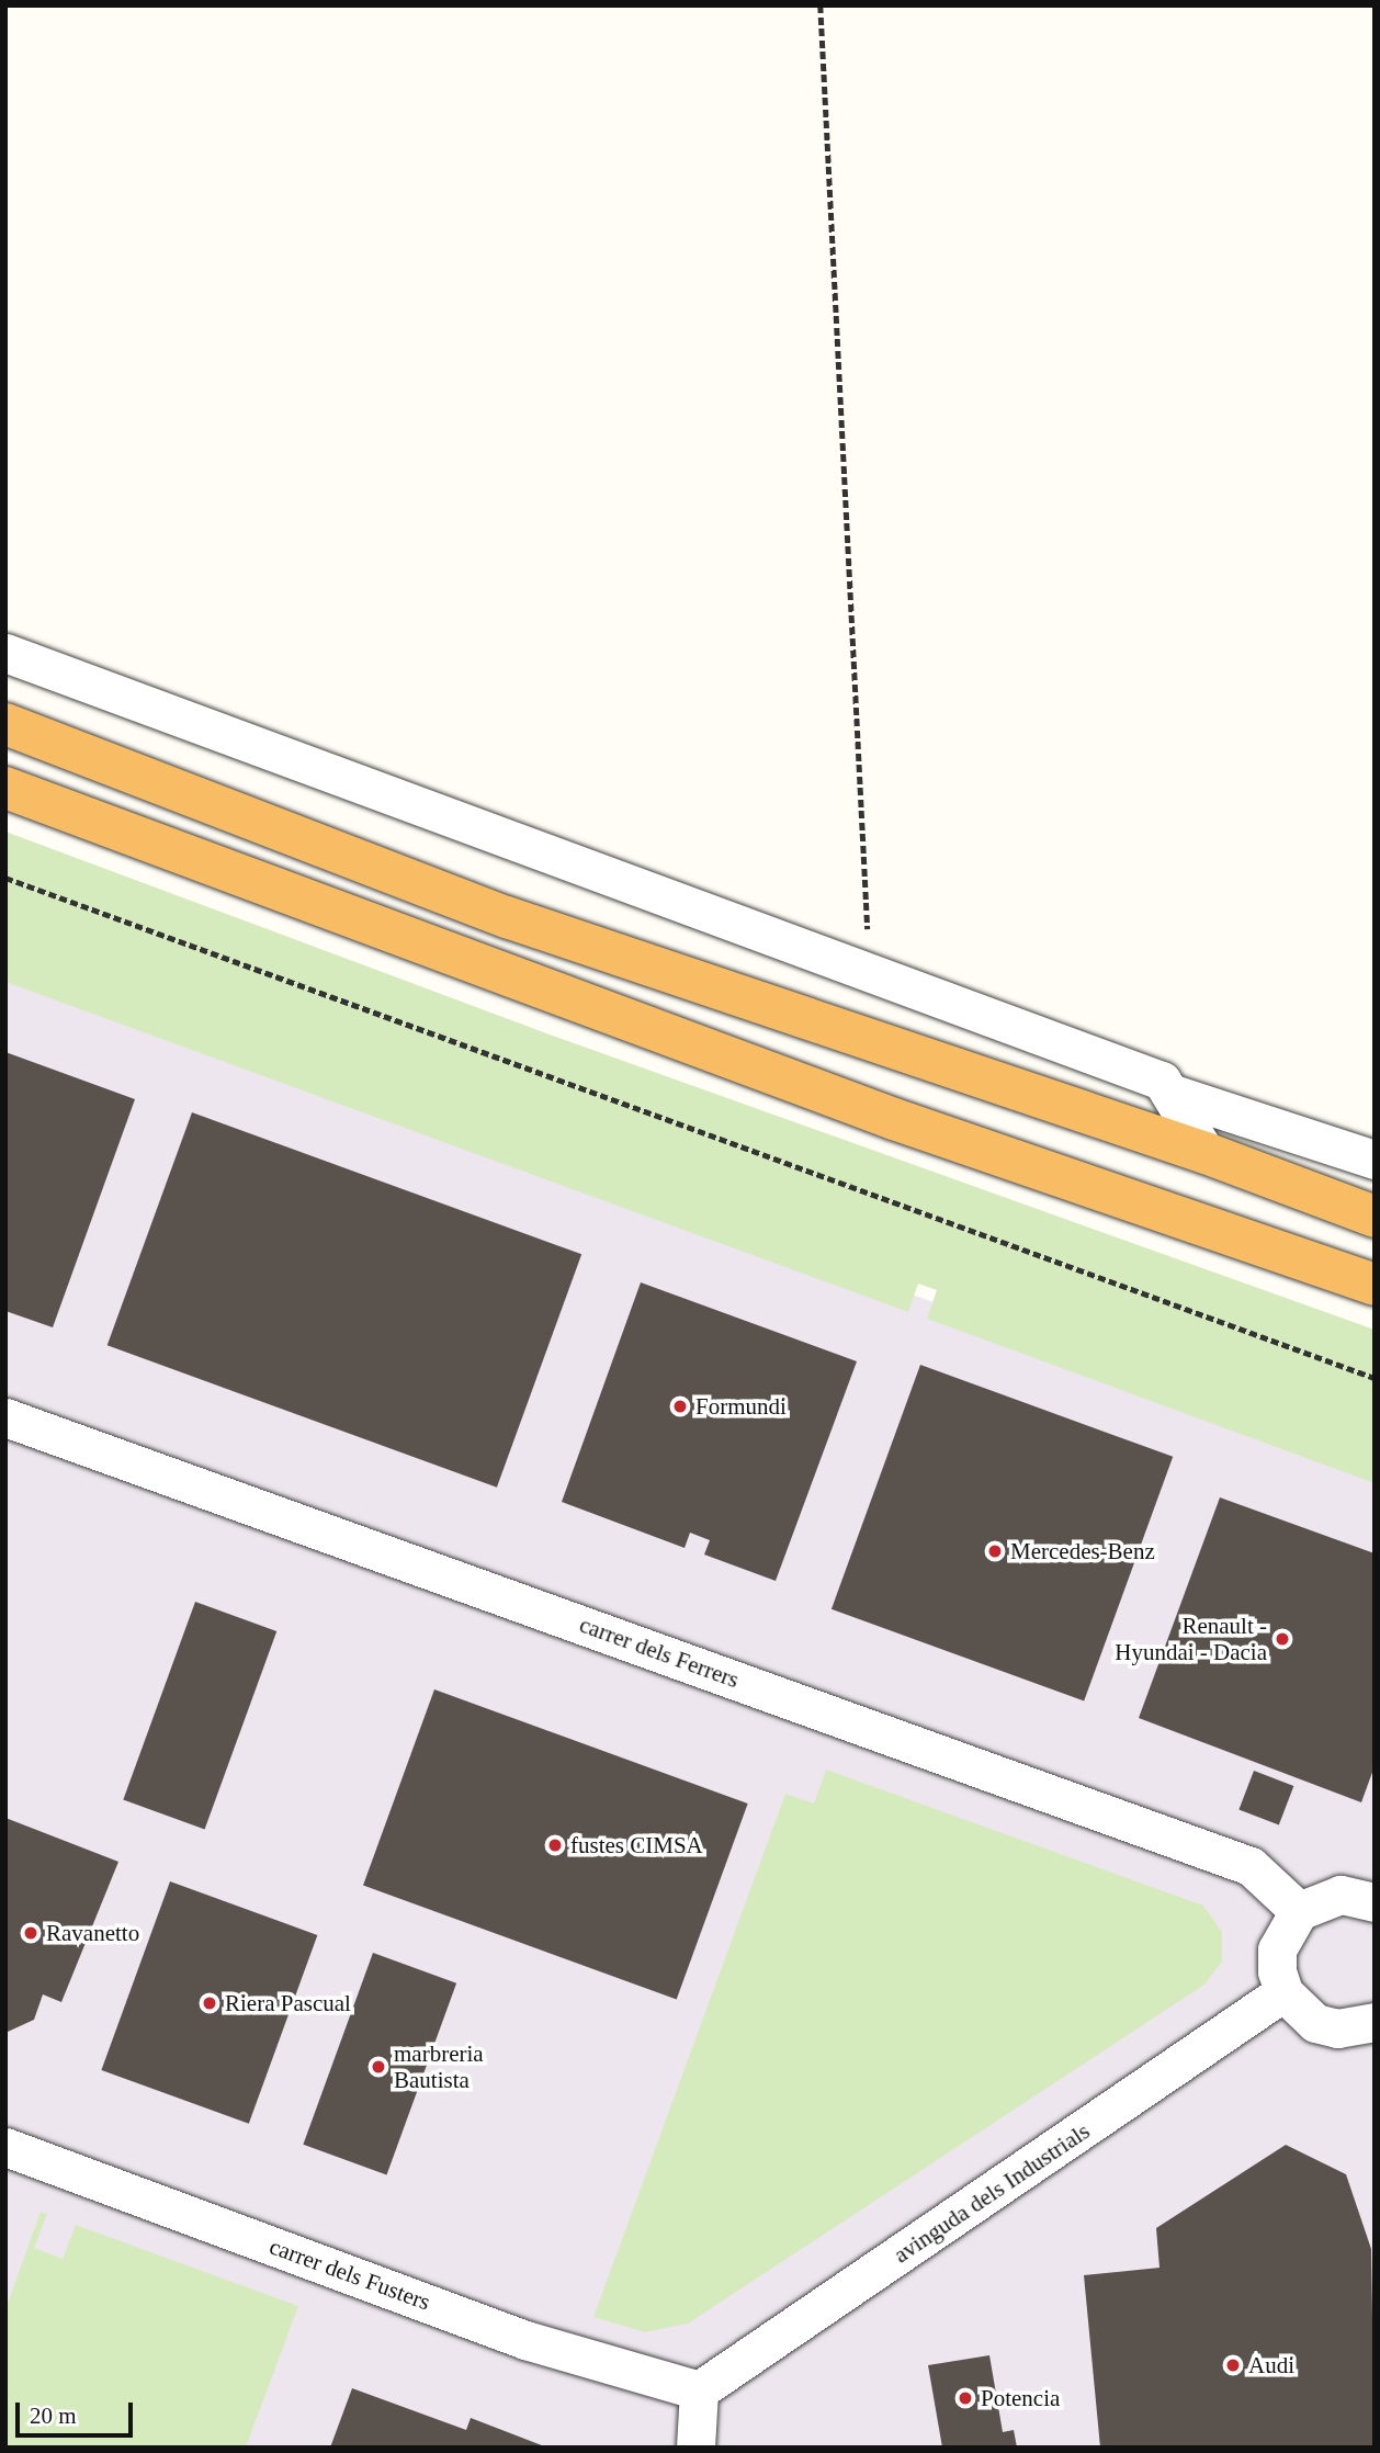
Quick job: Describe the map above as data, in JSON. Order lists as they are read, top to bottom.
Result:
{
  "streets": {
    "street": ["carrer dels Ferrers", "avinguda dels Industrials", "carrer dels Fusters"]
  },
  "crossings": [
    ["avinguda dels Industrials", "carrer dels Fusters"]
  ],
  "places": [
    "Formundi",
    "Mercedes-Benz",
    "Renault - Hyundai - Dacia",
    "fustes CIMSA",
    "Ravanetto",
    "Riera Pascual",
    "marbreria Bautista",
    "Audi",
    "Potencia"
  ],
  "scale_bar": "20 m"
}
